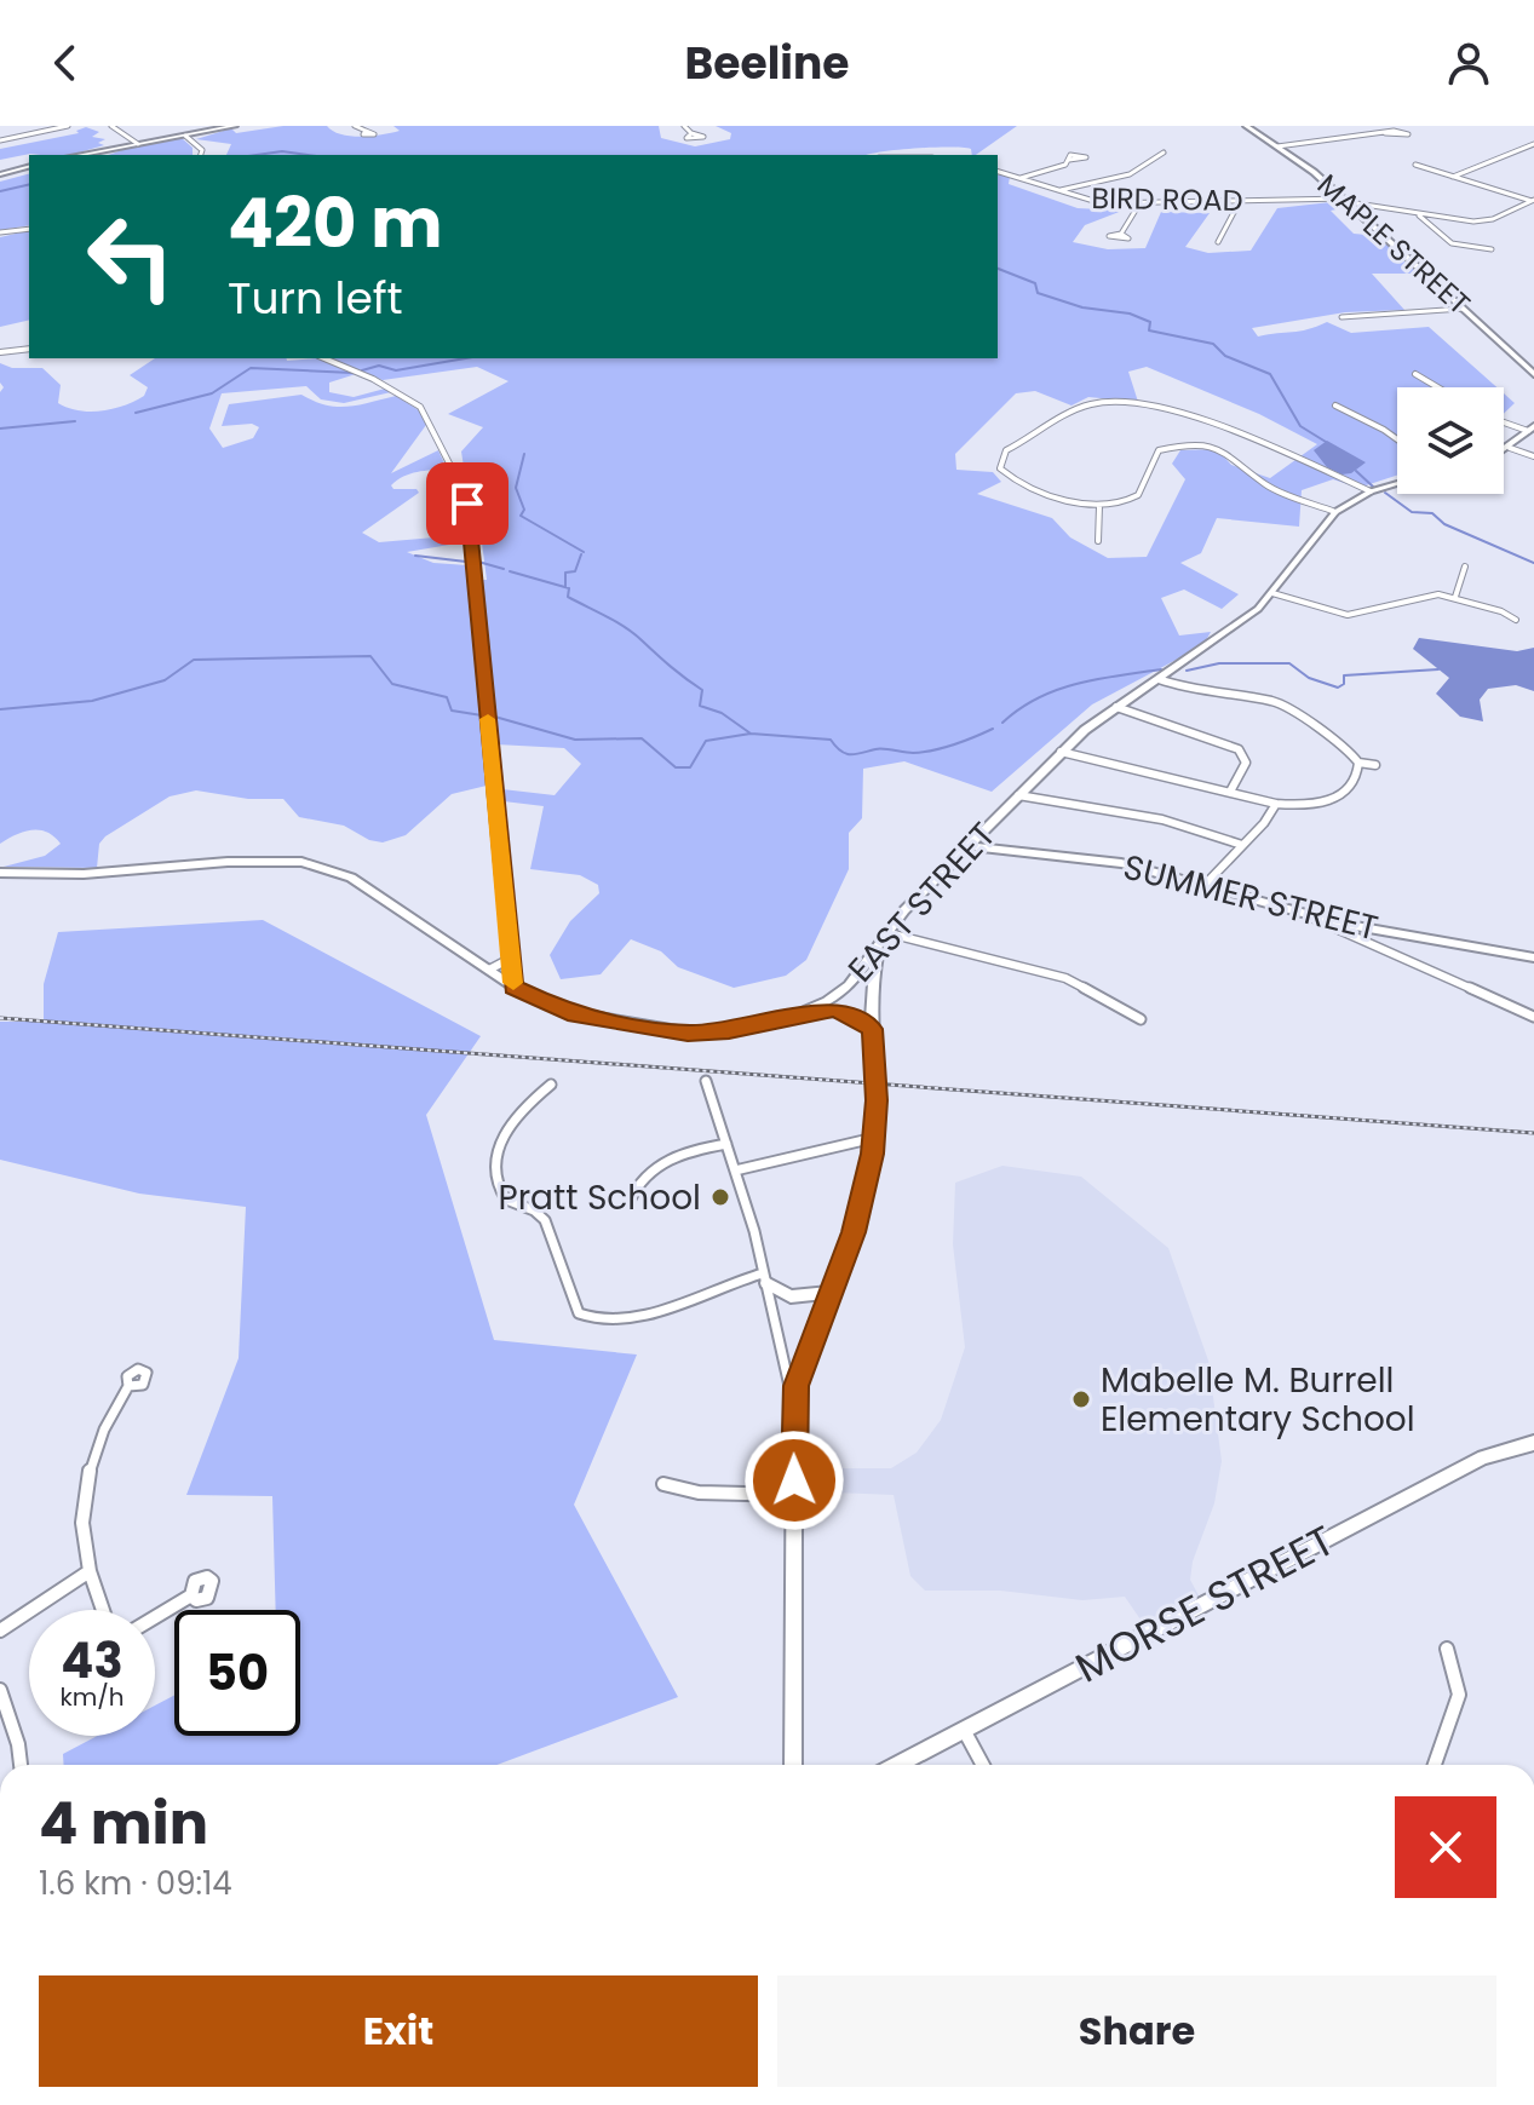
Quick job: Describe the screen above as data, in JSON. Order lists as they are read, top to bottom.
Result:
{
  "streets": {
    "street": [
      "BIRD ROAD",
      "MAPLE STREET",
      "SUMMER STREET",
      "EAST STREET",
      "MORSE STREET"
    ]
  },
  "crossings": [
    ["BIRD ROAD", "MAPLE STREET"],
    ["SUMMER STREET", "EAST STREET"]
  ],
  "places": ["Pratt School", "Mabelle M. Burrell Elementary School"],
  "page": {
    "header": "Beeline",
    "turn": ["420 m", "Turn left"],
    "speed": "43 km/h",
    "limit": "50",
    "heading": ["4 min", "1.6 km · 09:14"],
    "buttons": ["Exit", "Share"]
  }
}
